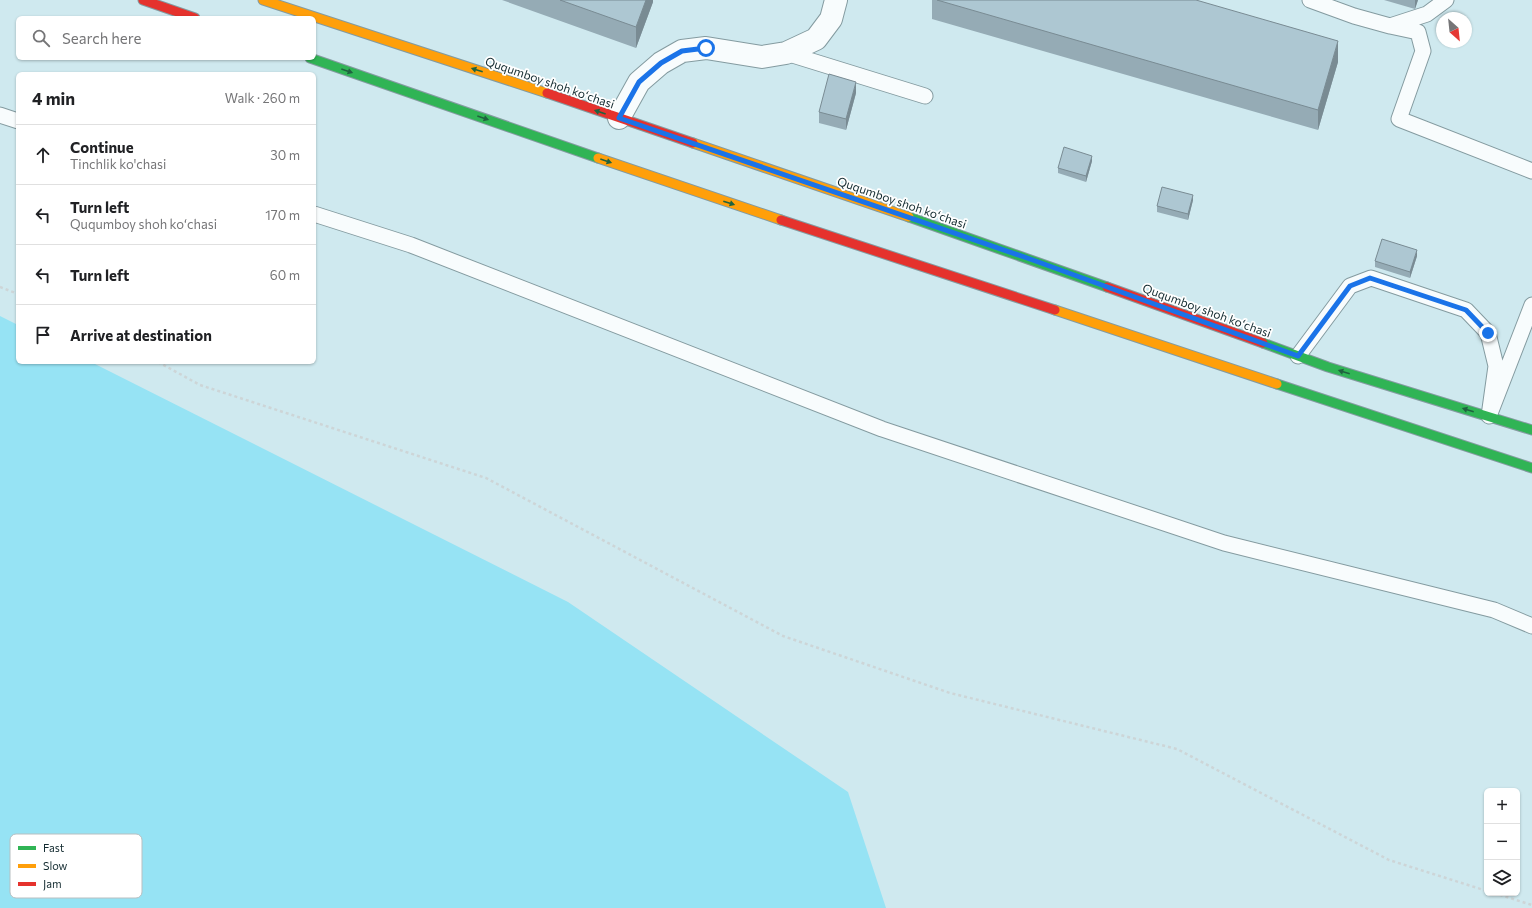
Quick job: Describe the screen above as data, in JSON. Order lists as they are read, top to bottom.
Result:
{
  "streets": {
    "main road": ["Ququmboy shoh koʻchasi"]
  },
  "legend": ["Fast", "Slow", "Jam"],
  "north": "bottom right",
  "page": {
    "search": "Search here",
    "heading": ["4 min", "Walk · 260 m"],
    "list": [
      ["Continue", "Tinchlik ko'chasi", "30 m"],
      ["Turn left", "Ququmboy shoh koʻchasi", "170 m"],
      ["Turn left", "60 m"],
      "Arrive at destination"
    ],
    "map_buttons": ["+", "−"]
  }
}
